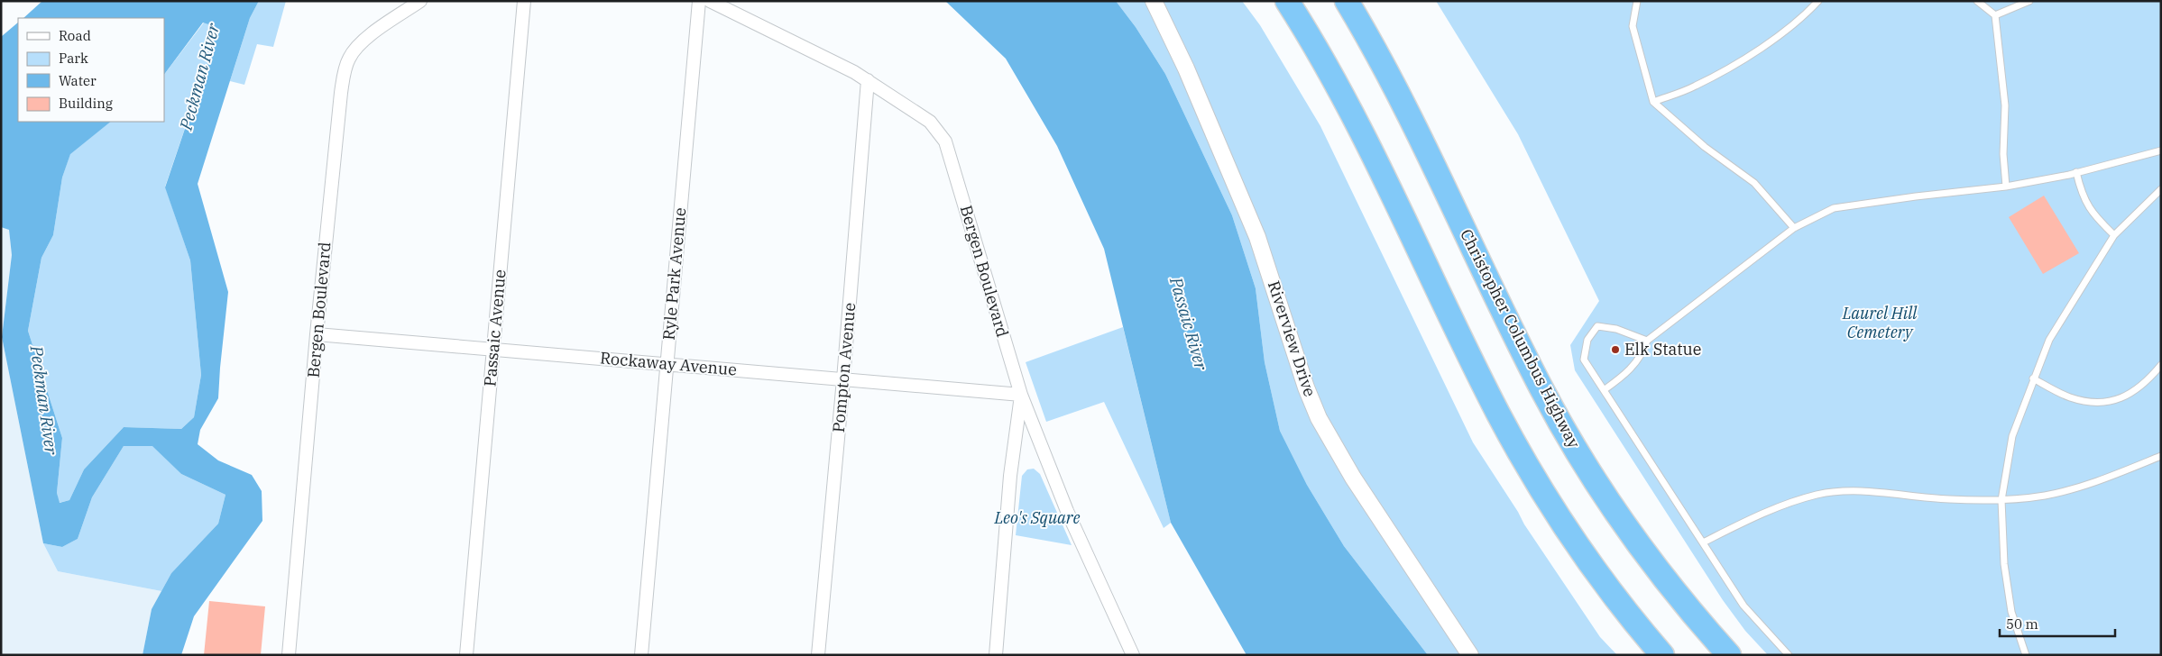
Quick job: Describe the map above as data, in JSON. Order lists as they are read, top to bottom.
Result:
{
  "streets": {
    "highway": ["Christopher Columbus Highway"],
    "street": [
      "Bergen Boulevard",
      "Ryle Park Avenue",
      "Passaic Avenue",
      "Riverview Drive",
      "Rockaway Avenue",
      "Pompton Avenue"
    ]
  },
  "crossings": [
    ["Bergen Boulevard", "Rockaway Avenue"],
    ["Bergen Boulevard", "Pompton Avenue"],
    ["Ryle Park Avenue", "Rockaway Avenue"],
    ["Passaic Avenue", "Rockaway Avenue"],
    ["Rockaway Avenue", "Pompton Avenue"]
  ],
  "water": ["Peckman River", "Passaic River"],
  "parks": ["Laurel Hill Cemetery", "Leo's Square"],
  "places": ["Elk Statue"],
  "legend": [
    "Road",
    "Park",
    "Water",
    "Building"
  ],
  "scale_bar": "50 m"
}
